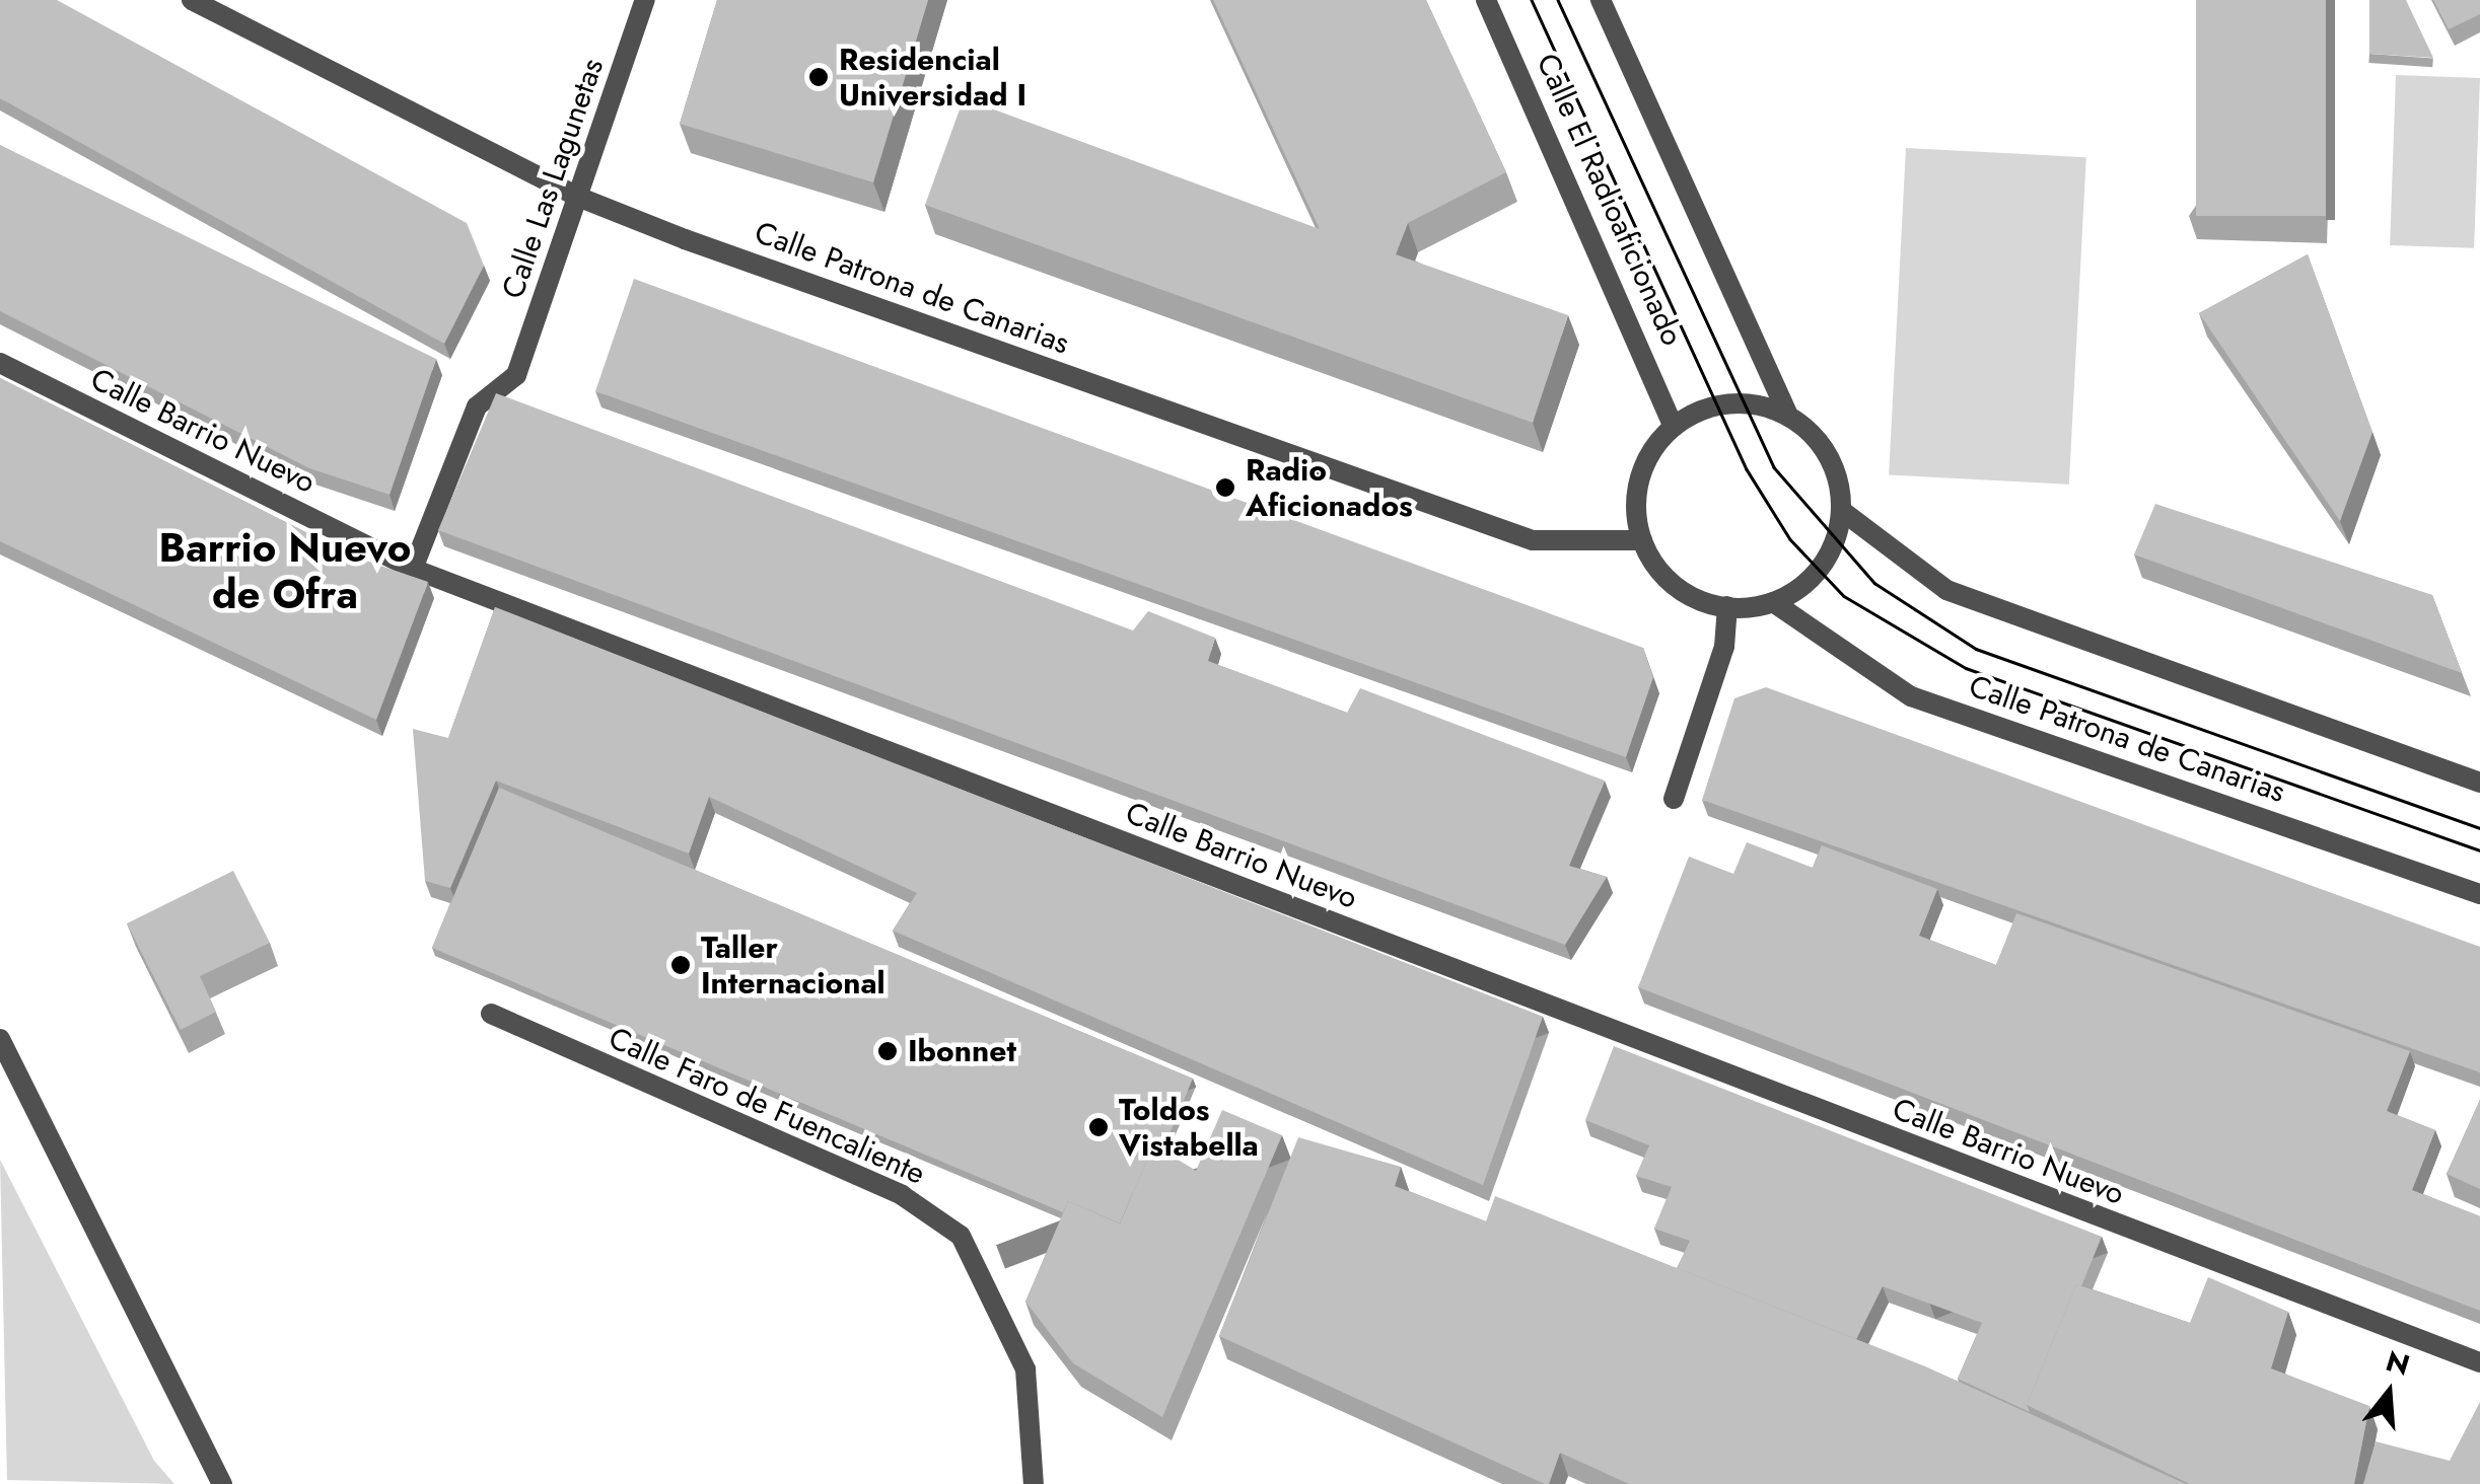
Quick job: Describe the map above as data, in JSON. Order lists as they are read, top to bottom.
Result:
{
  "streets": {
    "street": [
      "Calle Las Lagunetas",
      "Calle El Radioaficionado",
      "Calle Patrona de Canarias",
      "Calle Barrio Nuevo",
      "Calle Faro de Fuencaliente"
    ]
  },
  "crossings": [
    ["Calle Las Lagunetas", "Calle Patrona de Canarias"],
    ["Calle Las Lagunetas", "Calle Barrio Nuevo"],
    ["Calle El Radioaficionado", "Calle Patrona de Canarias"]
  ],
  "districts": ["Barrio Nuevo de Ofra"],
  "places": [
    "Residencial Universidad I",
    "Radio Aficionados",
    "Taller Internacional",
    "Ibonnet",
    "Toldos Vistabella"
  ],
  "north": "top"
}
